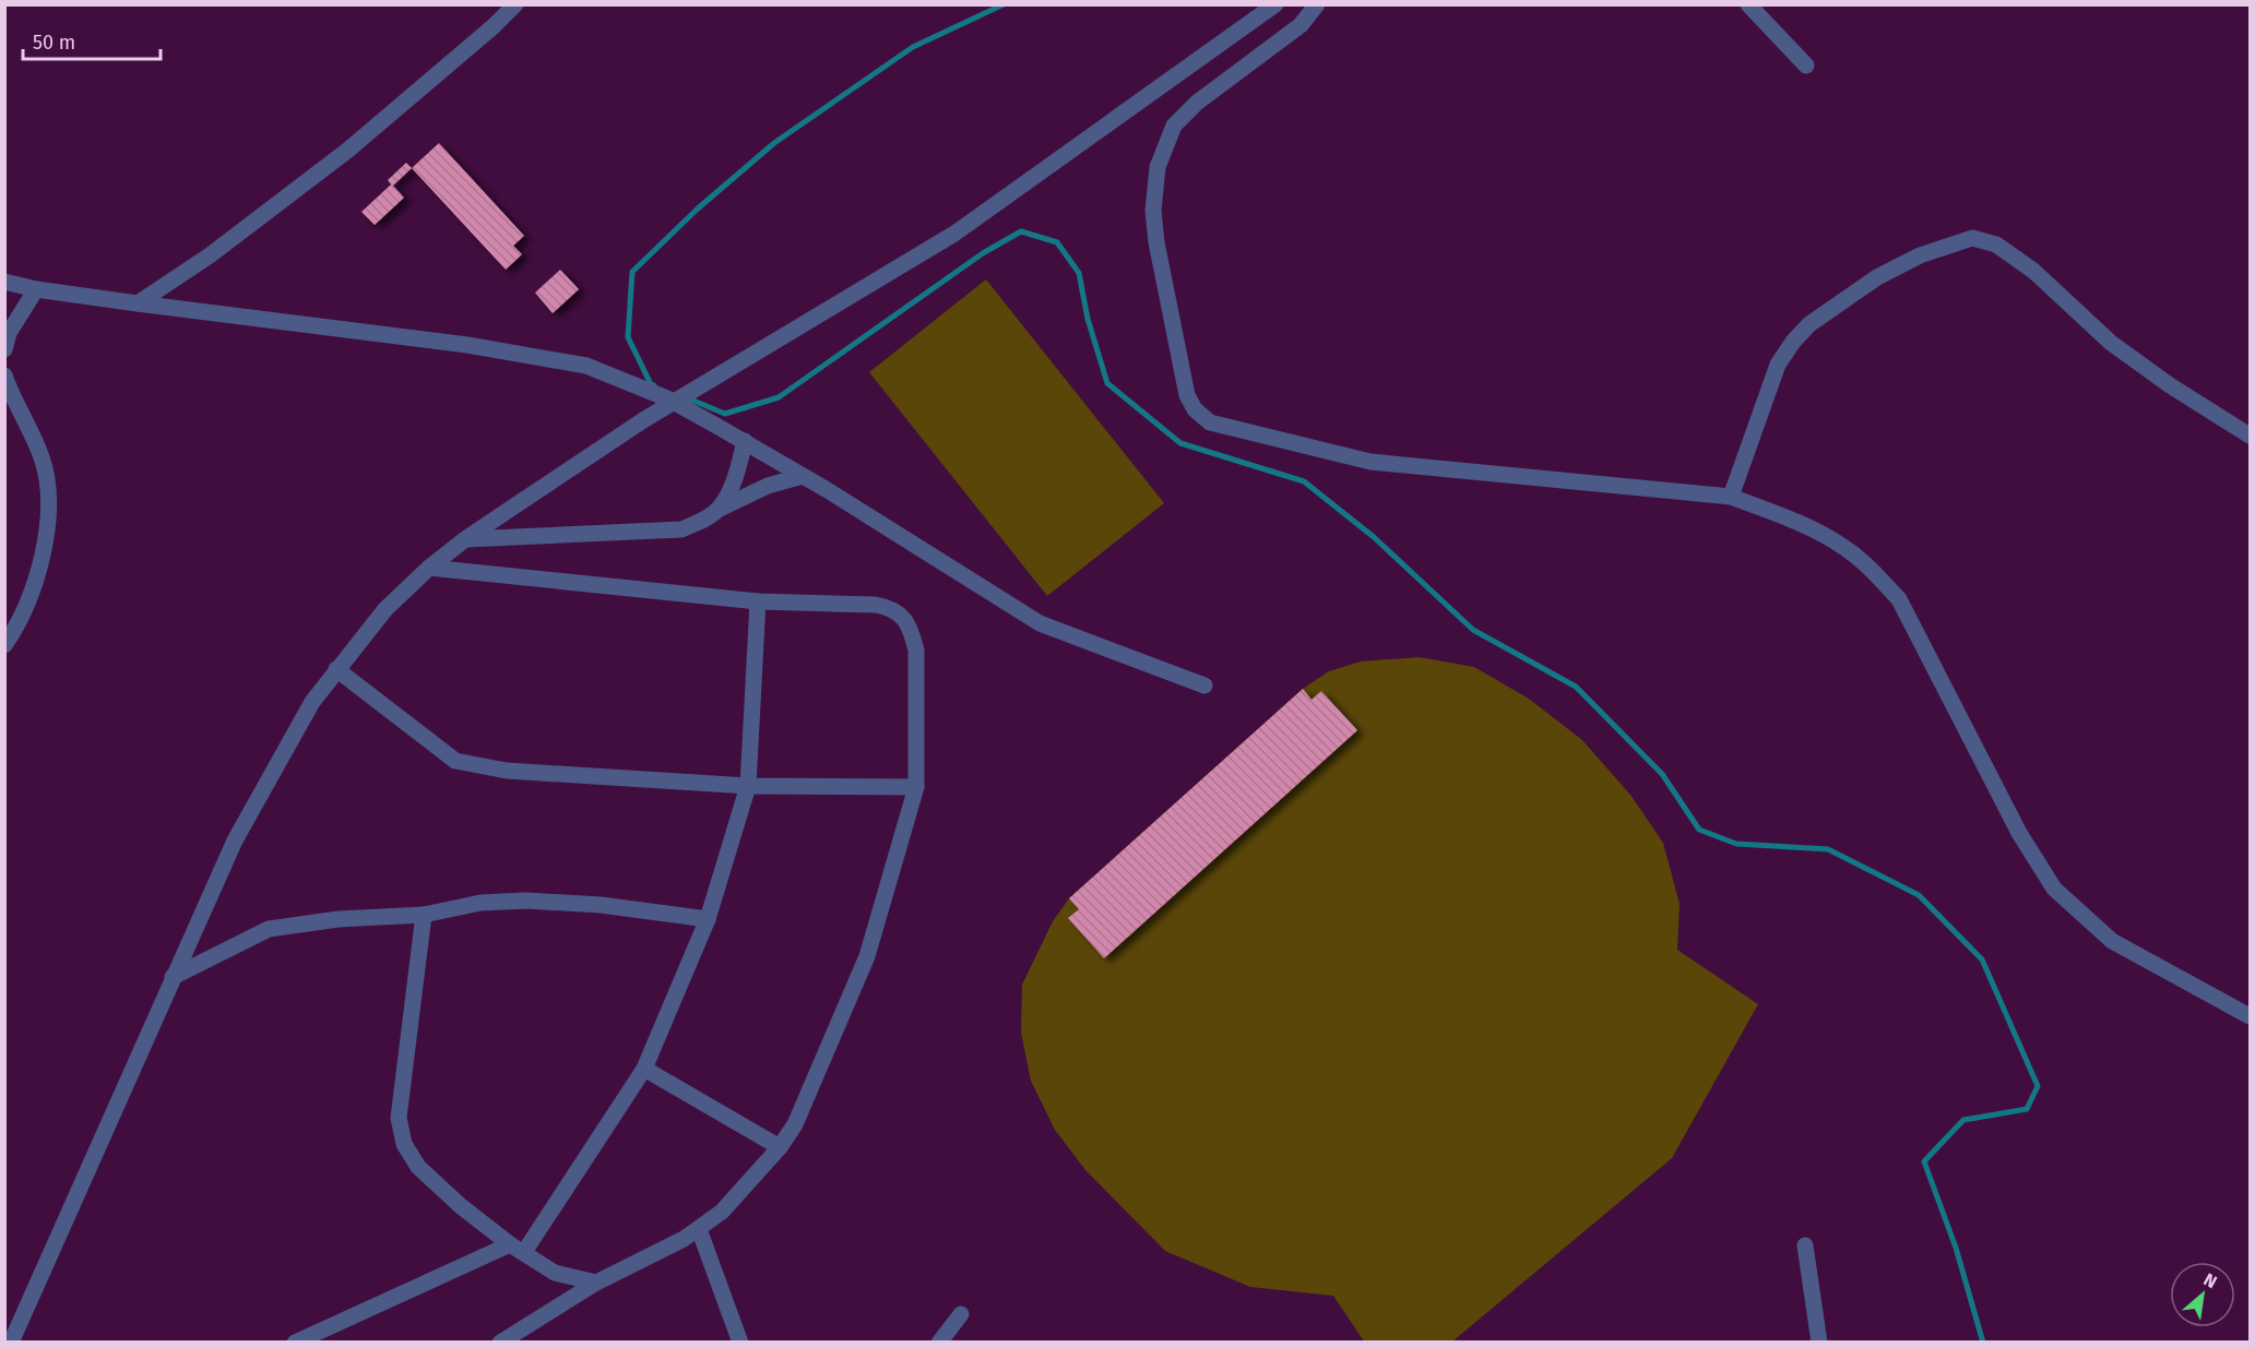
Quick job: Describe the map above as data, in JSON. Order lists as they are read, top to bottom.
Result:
{
  "scale_bar": "50 m",
  "north": "top right"
}
